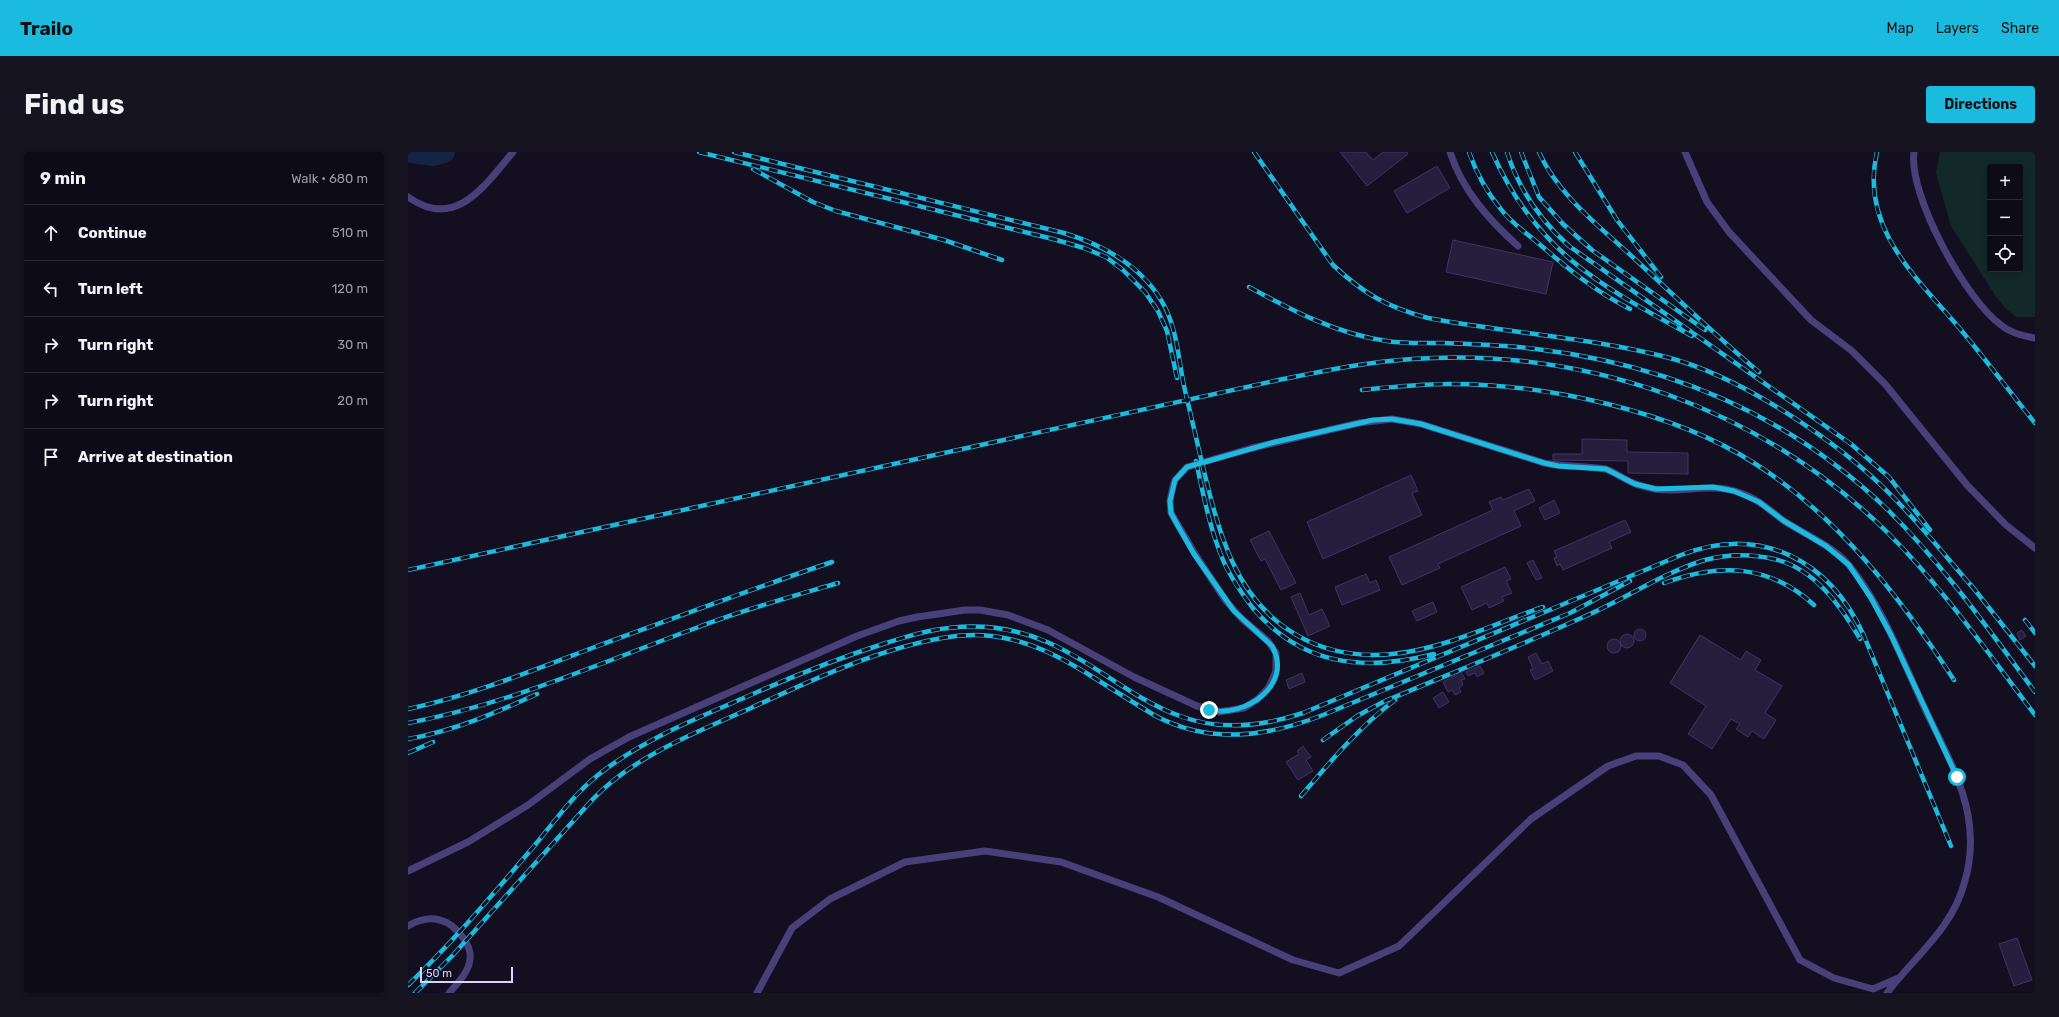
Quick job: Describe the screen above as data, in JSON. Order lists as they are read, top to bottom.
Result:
{
  "scale_bar": "50 m",
  "page": {
    "header": "Trailo",
    "nav": ["Map", "Layers", "Share"],
    "buttons": "Directions",
    "title": "Find us",
    "heading": ["9 min", "Walk · 680 m"],
    "map_buttons": ["+", "−"],
    "list": [
      ["Continue", "510 m"],
      ["Turn left", "120 m"],
      ["Turn right", "30 m"],
      ["Turn right", "20 m"],
      "Arrive at destination"
    ],
    "scale": "50 m"
  }
}
